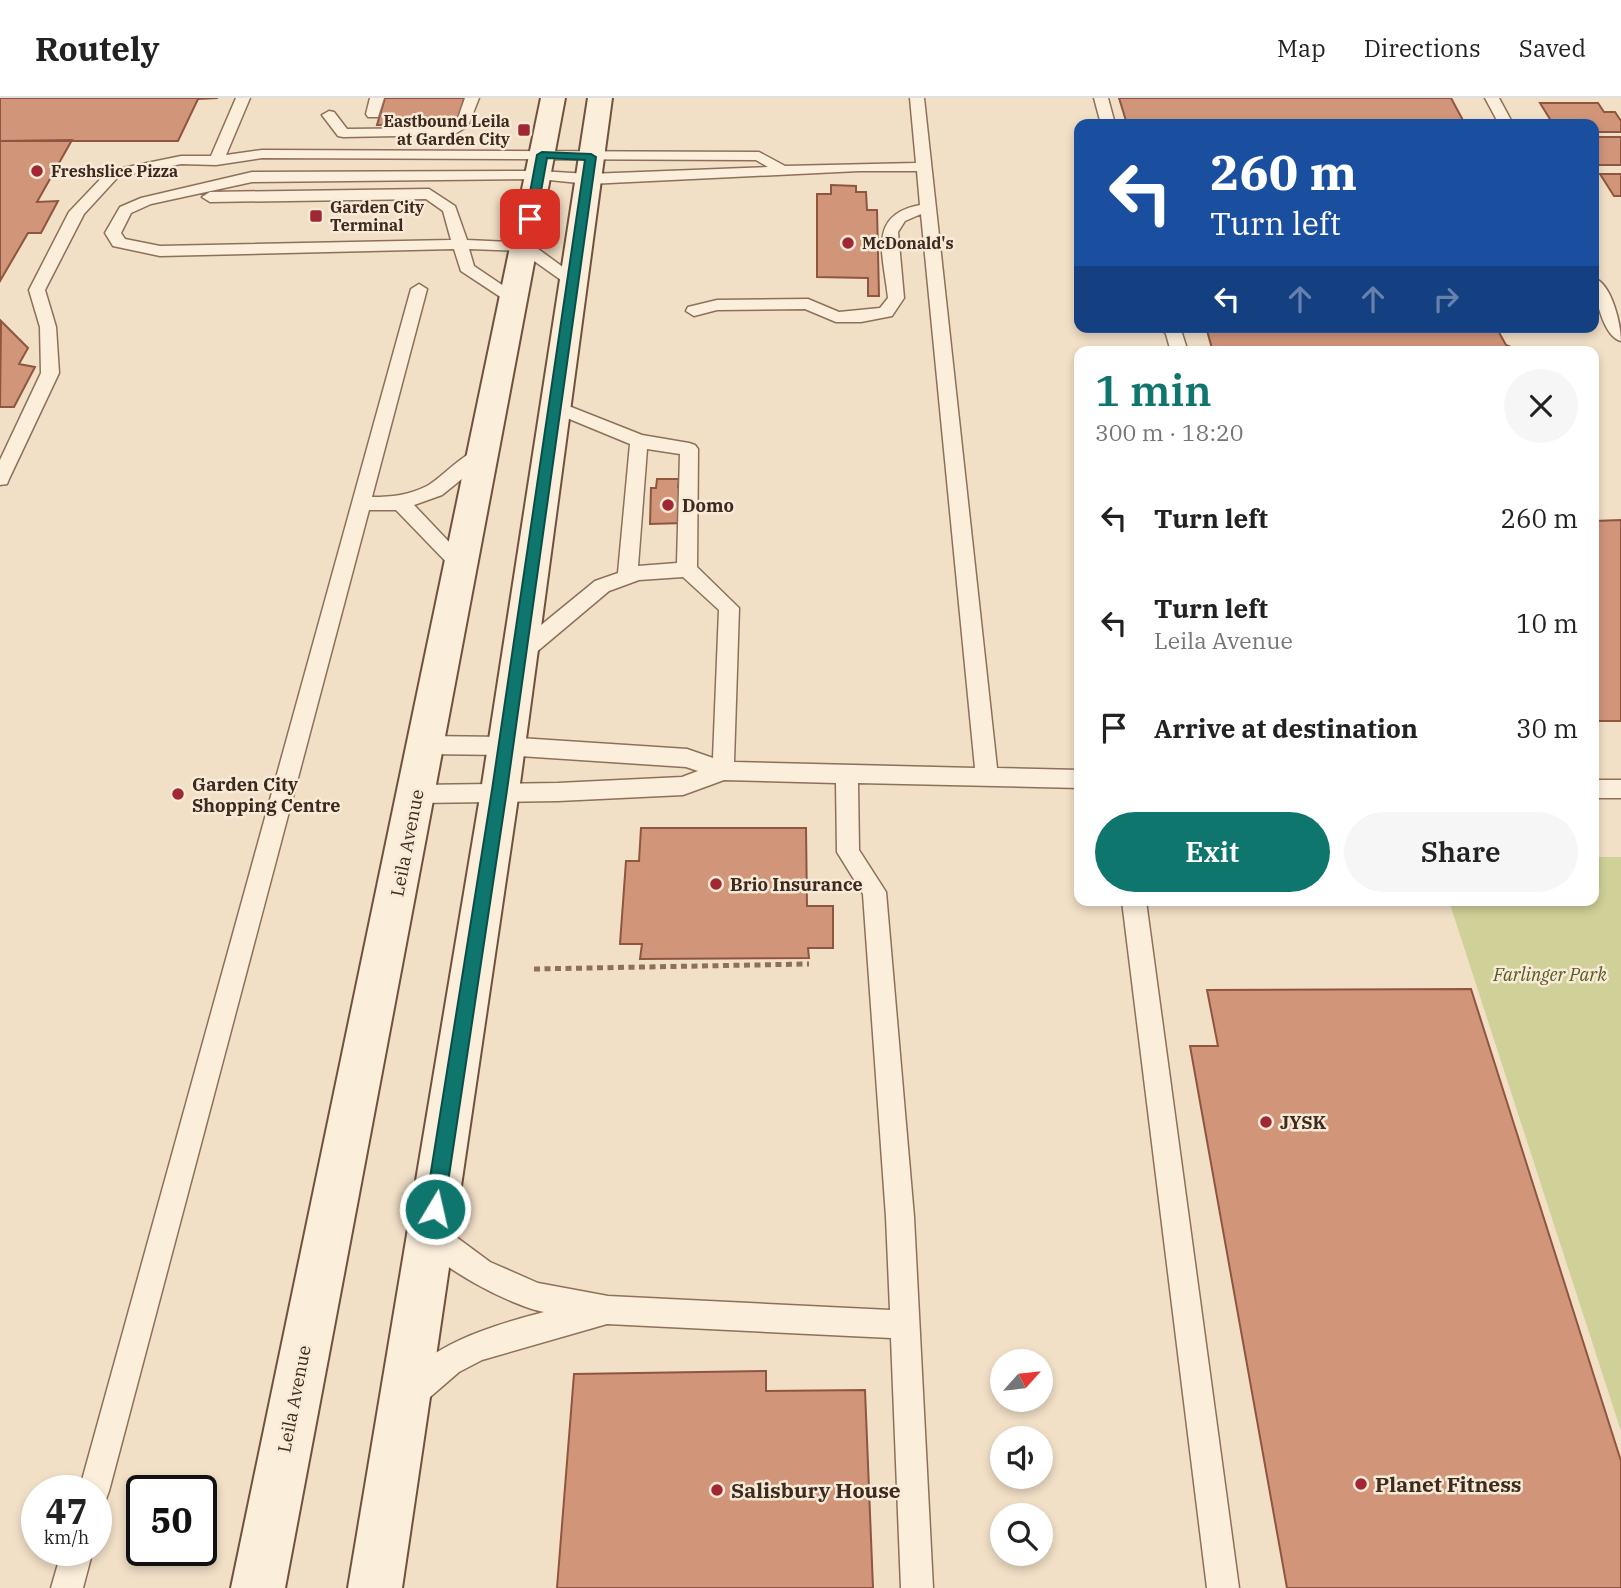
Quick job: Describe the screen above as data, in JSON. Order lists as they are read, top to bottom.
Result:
{
  "streets": {
    "main road": ["Leila Avenue"]
  },
  "parks": ["Farlinger Park"],
  "places": {
    "transit": ["Eastbound Leila at Garden City", "Garden City Terminal"],
    "other": [
      "Freshslice Pizza",
      "McDonald's",
      "Domo",
      "Garden City Shopping Centre",
      "Brio Insurance",
      "JYSK",
      "Planet Fitness",
      "Salisbury House"
    ]
  },
  "north": "top right",
  "page": {
    "header": "Routely",
    "nav": ["Map", "Directions", "Saved"],
    "turn": ["260 m", "Turn left"],
    "heading": ["1 min", "300 m · 18:20"],
    "list": [
      {
        "name": "Turn left",
        "value": "260 m"
      },
      {
        "name": "Turn left",
        "note": "Leila Avenue",
        "value": "10 m"
      },
      {
        "name": "Arrive at destination",
        "value": "30 m"
      }
    ],
    "buttons": ["Exit", "Share"],
    "speed": "47 km/h",
    "limit": "50"
  }
}
